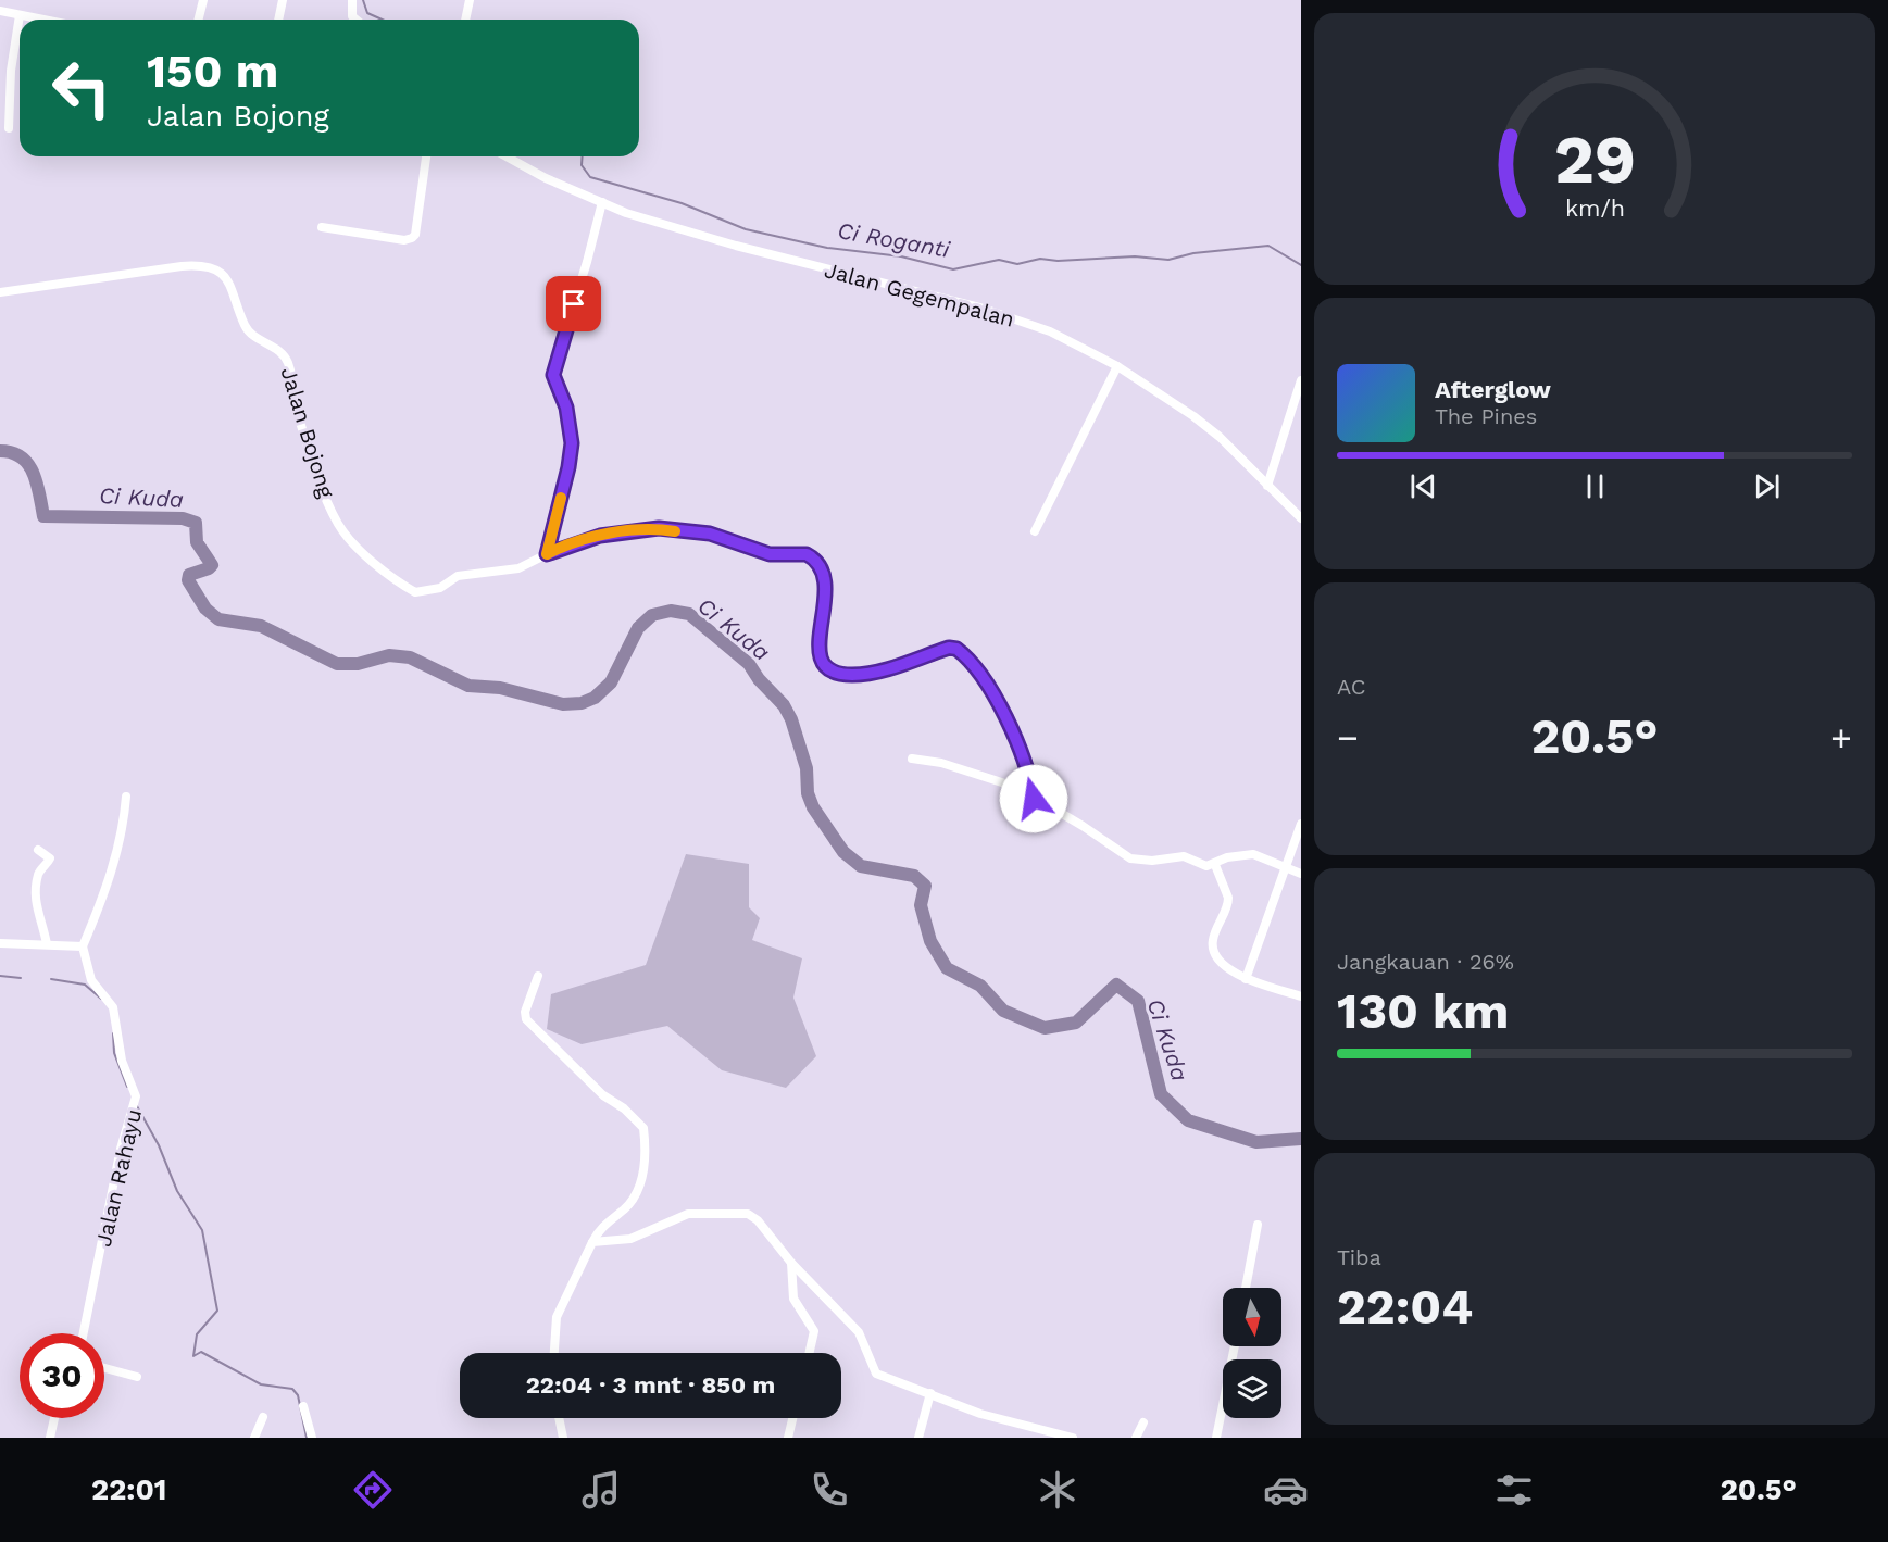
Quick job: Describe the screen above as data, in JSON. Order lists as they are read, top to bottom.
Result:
{
  "streets": {
    "street": ["Jalan Gegempalan", "Jalan Bojong", "Jalan Rahayu"]
  },
  "water": ["Ci Roganti", "Ci Kuda"],
  "north": "bottom",
  "page": {
    "turn": ["150 m", "Jalan Bojong"],
    "song": ["Afterglow", "The Pines"],
    "tile": [
      "AC",
      ["Jangkauan · 26%", "130 km"],
      ["Tiba", "22:04"]
    ],
    "heat": ["−", "20.5°", "+"],
    "limit": "30",
    "trip": "22:04 · 3 mnt · 850 m",
    "tabs": ["22:01", "20.5°"],
    "gauge": ["29", "km/h"]
  }
}
